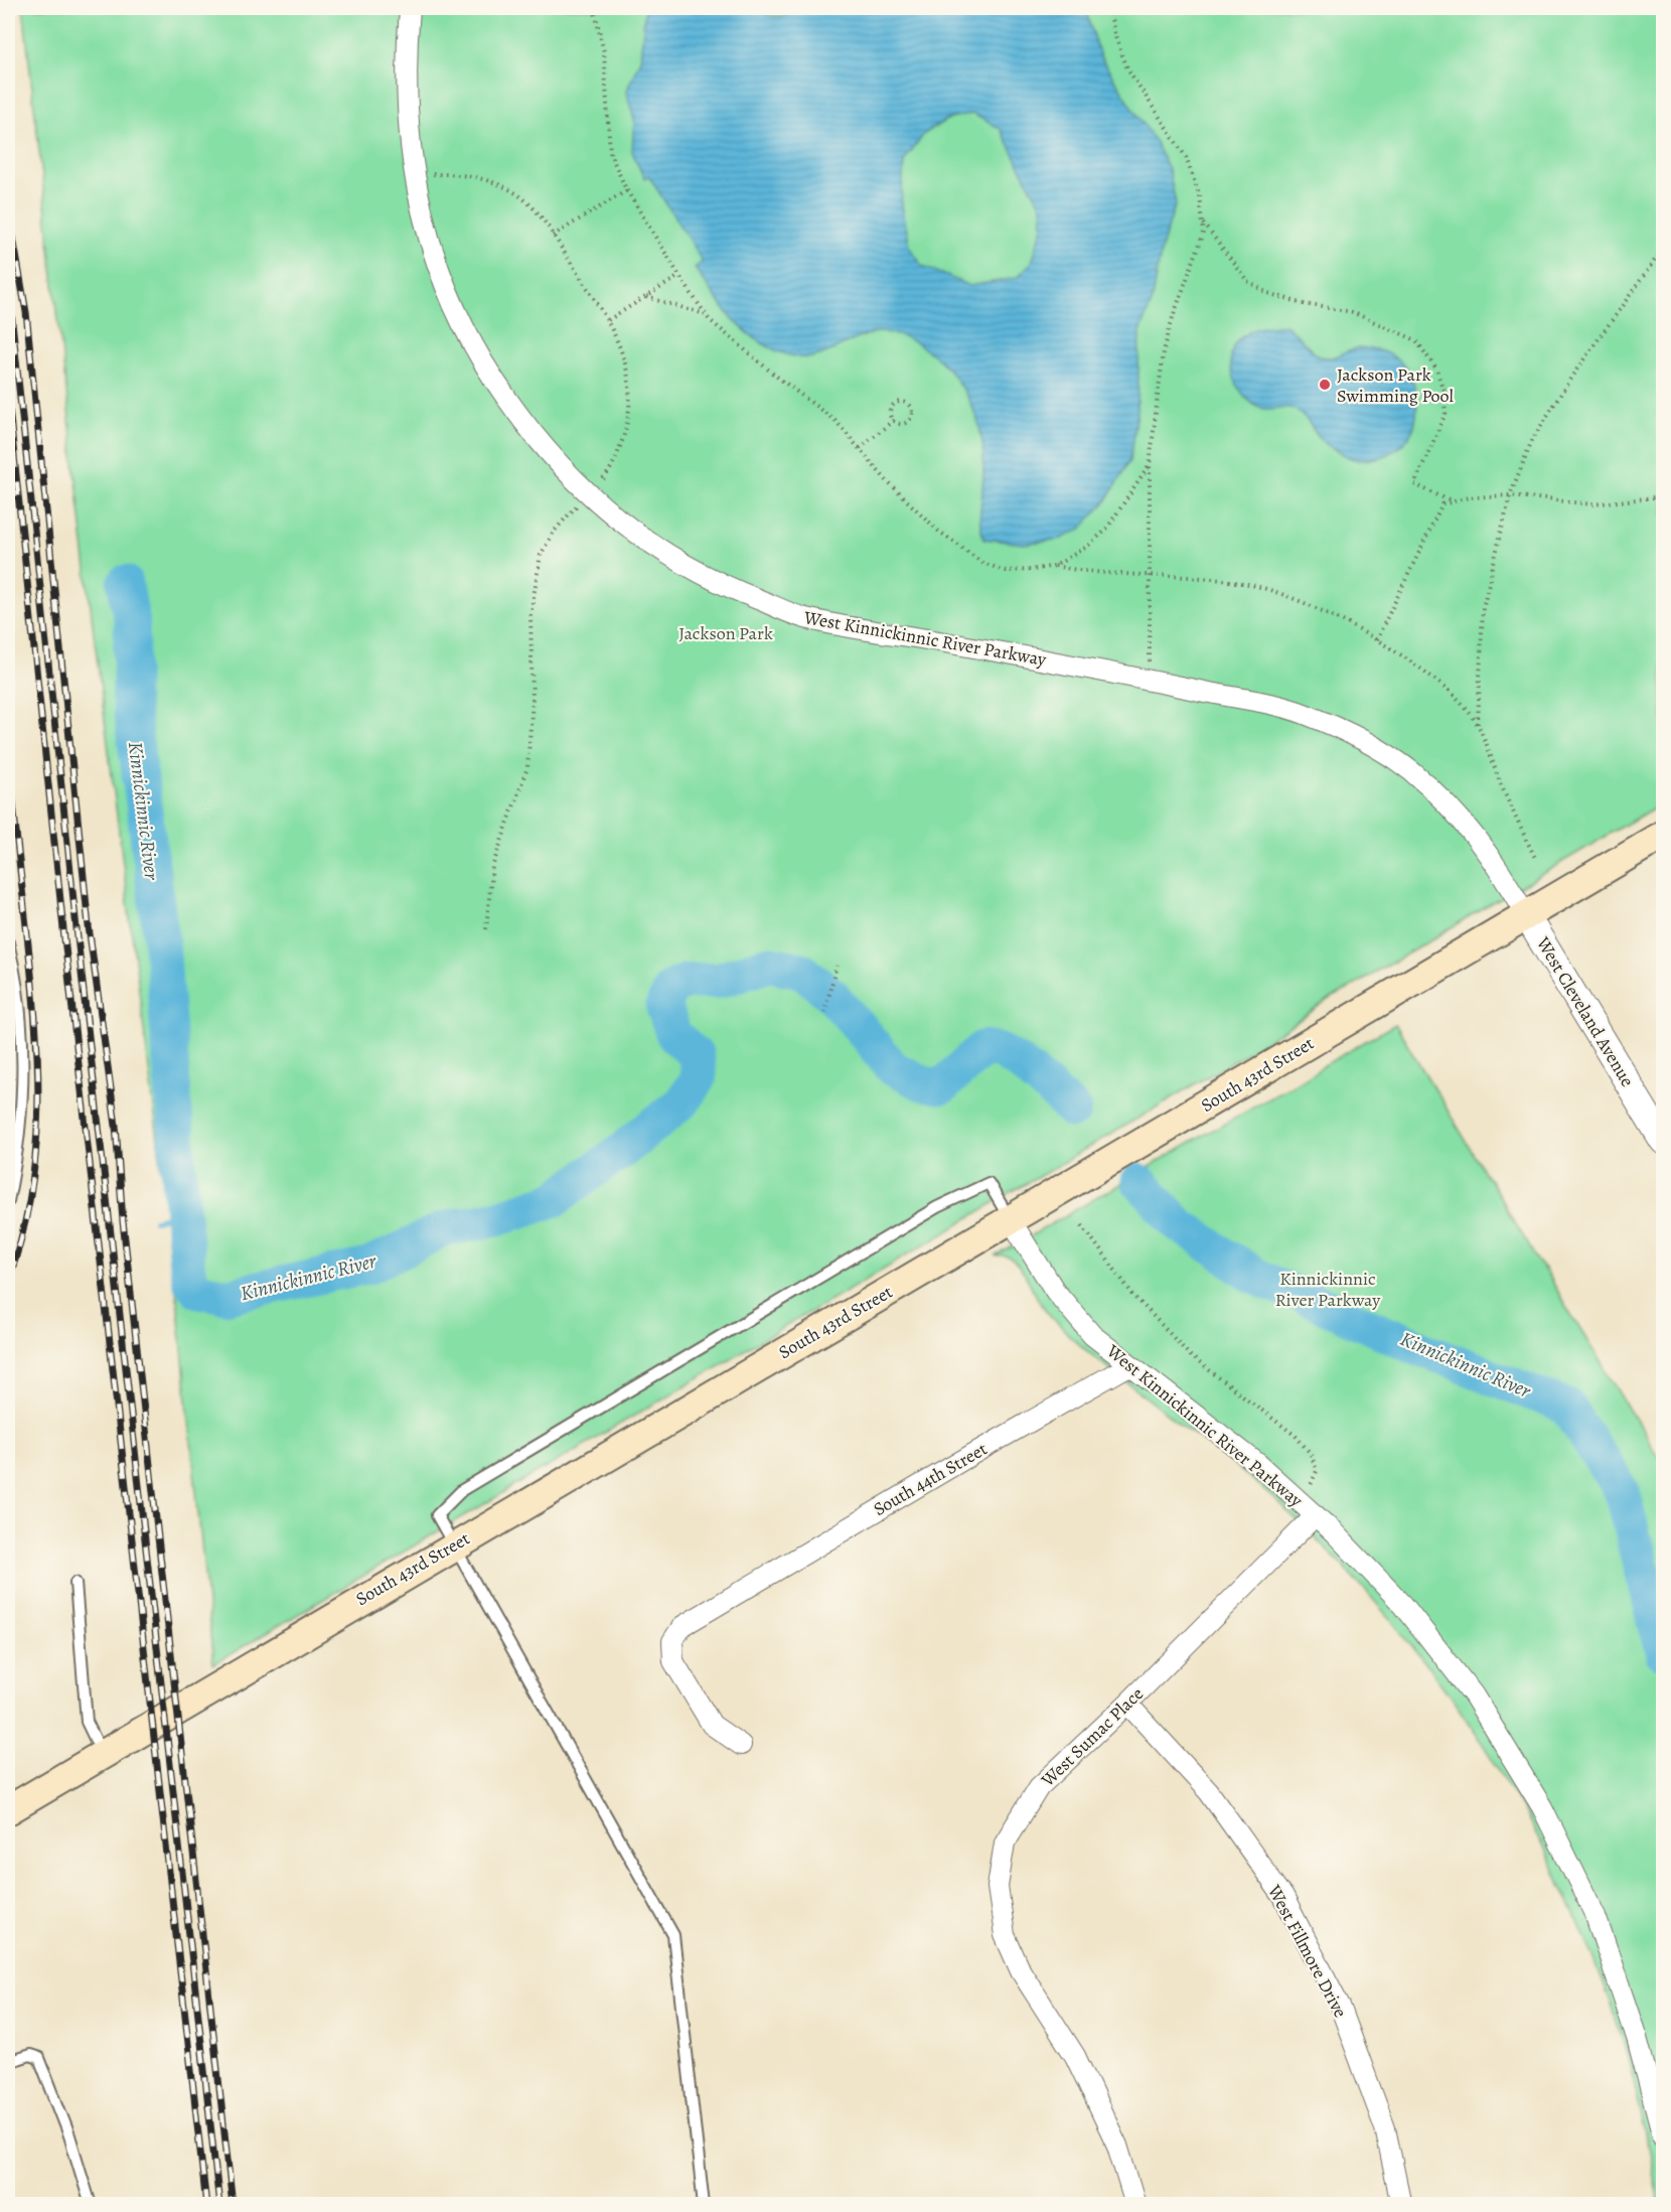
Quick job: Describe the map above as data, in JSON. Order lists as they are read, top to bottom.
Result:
{
  "streets": {
    "main road": ["South 43rd Street"],
    "street": [
      "West Kinnickinnic River Parkway",
      "West Cleveland Avenue",
      "South 44th Street",
      "West Sumac Place",
      "West Fillmore Drive"
    ]
  },
  "crossings": [
    ["West Kinnickinnic River Parkway", "West Cleveland Avenue"],
    ["West Kinnickinnic River Parkway", "South 43rd Street"],
    ["West Kinnickinnic River Parkway", "South 44th Street"],
    ["West Kinnickinnic River Parkway", "West Sumac Place"],
    ["West Cleveland Avenue", "South 43rd Street"],
    ["West Sumac Place", "West Fillmore Drive"]
  ],
  "water": ["Kinnickinnic River"],
  "parks": ["Jackson Park", "Kinnickinnic River Parkway"],
  "places": ["Jackson Park Swimming Pool"]
}
